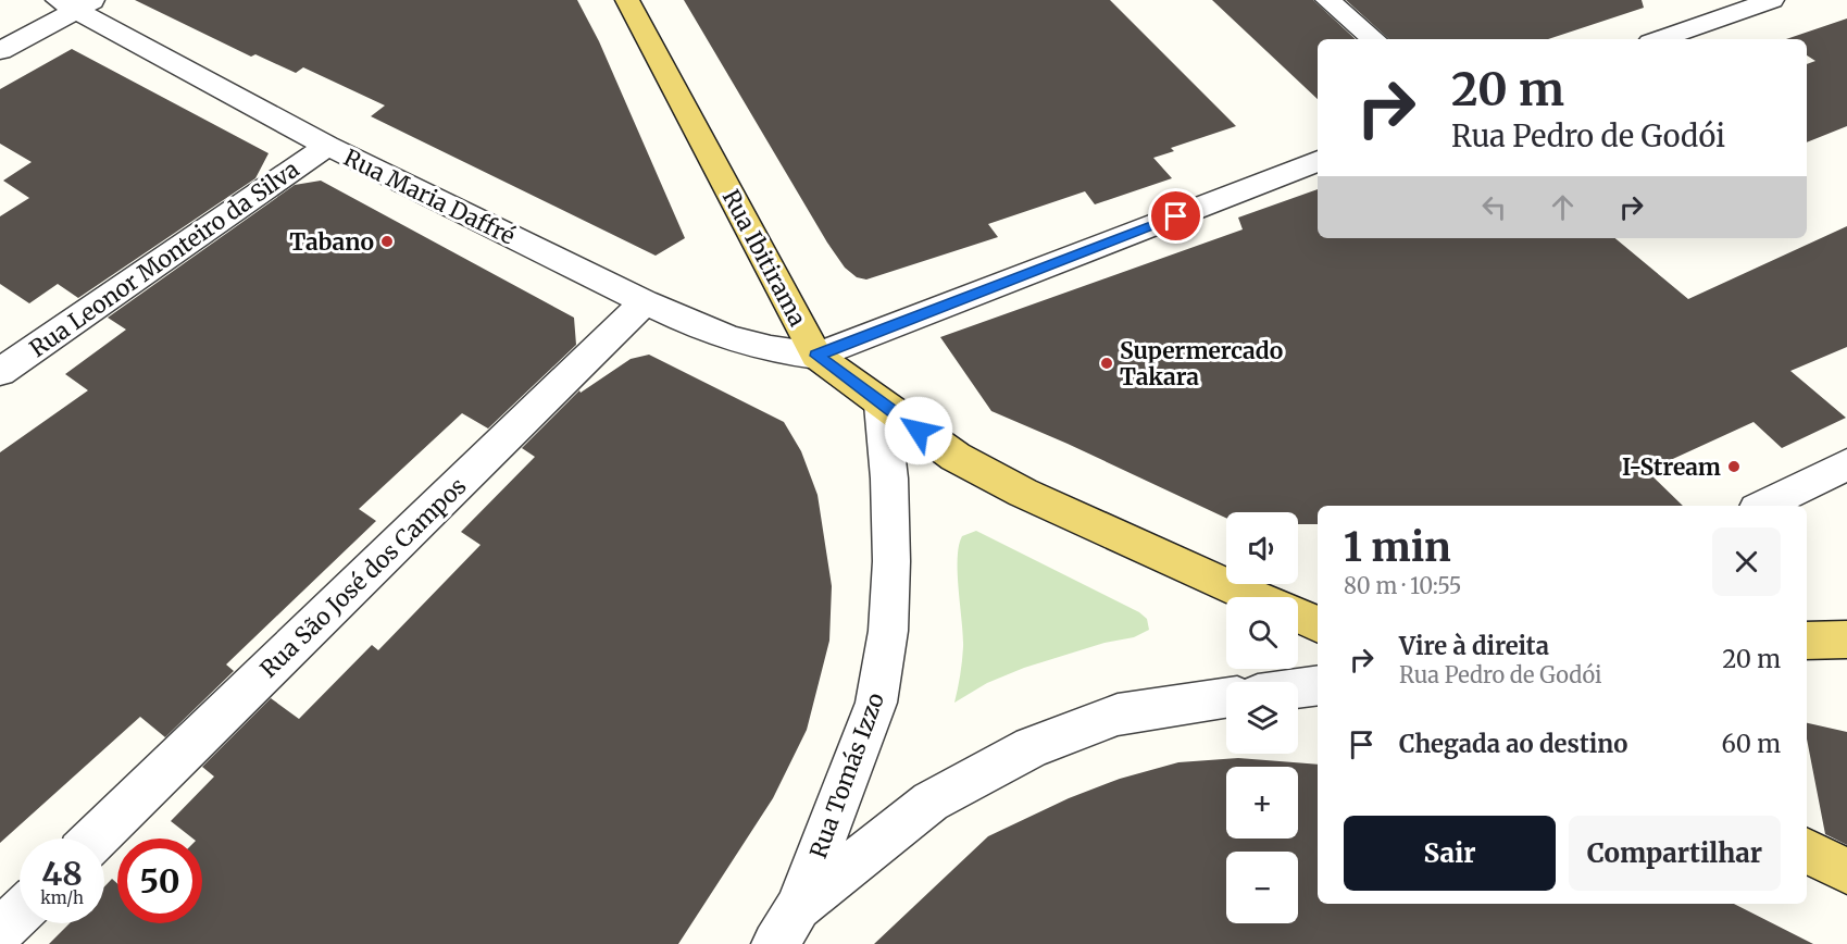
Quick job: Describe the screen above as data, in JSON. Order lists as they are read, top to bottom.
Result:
{
  "streets": {
    "main road": ["Rua Ibitirama"],
    "street": [
      "Rua Maria Daffré",
      "Rua Leonor Monteiro da Silva",
      "Rua São José dos Campos",
      "Rua Tomás Izzo"
    ]
  },
  "crossings": [
    ["Rua Maria Daffré", "Rua Ibitirama"],
    ["Rua Maria Daffré", "Rua Leonor Monteiro da Silva"],
    ["Rua Maria Daffré", "Rua São José dos Campos"],
    ["Rua Ibitirama", "Rua Tomás Izzo"]
  ],
  "places": ["Tabano", "Supermercado Takara", "I-Stream"],
  "page": {
    "turn": ["20 m", "Rua Pedro de Godói"],
    "heading": ["1 min", "80 m · 10:55"],
    "map_buttons": ["+", "−"],
    "list": [
      {
        "name": "Vire à direita",
        "note": "Rua Pedro de Godói",
        "value": "20 m"
      },
      {
        "name": "Chegada ao destino",
        "value": "60 m"
      }
    ],
    "buttons": ["Sair", "Compartilhar"],
    "speed": "48 km/h",
    "limit": "50"
  }
}
